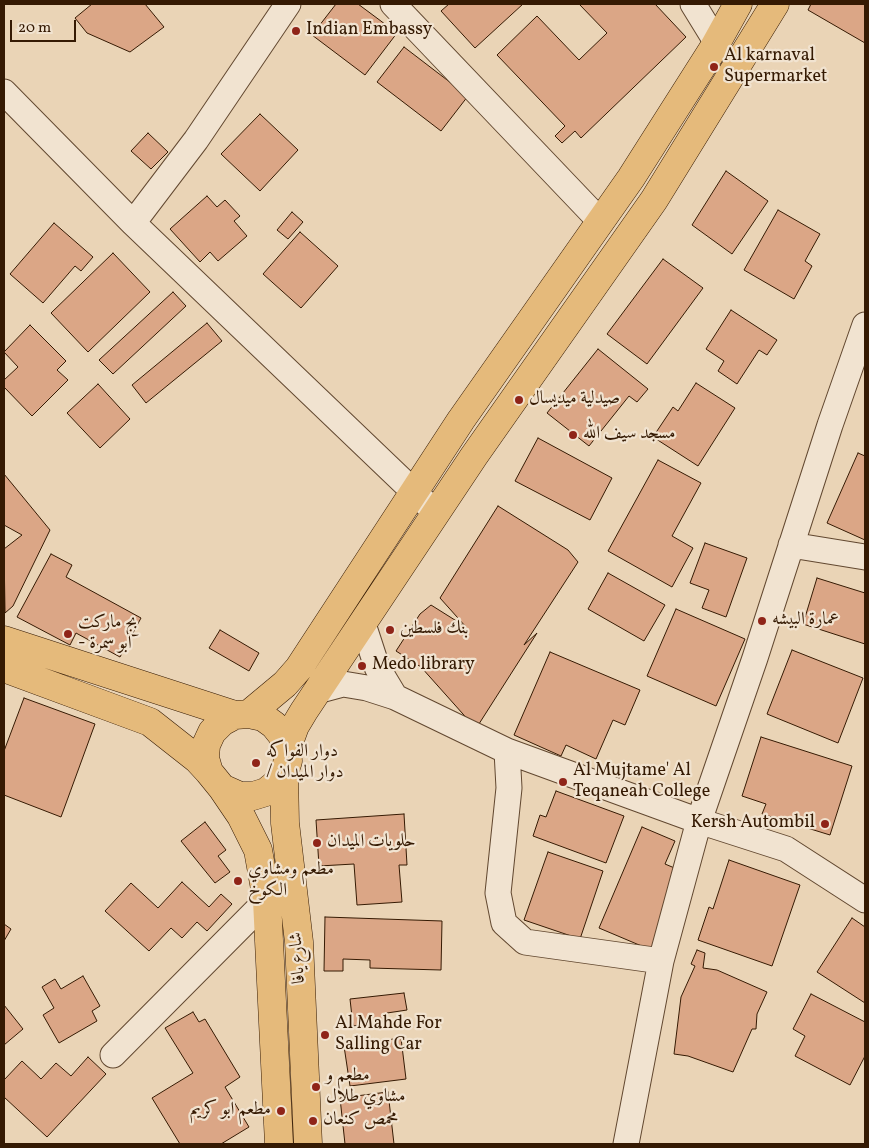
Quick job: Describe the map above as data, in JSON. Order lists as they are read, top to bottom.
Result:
{
  "streets": {
    "main road": ["شارع يافا"]
  },
  "places": [
    "Indian Embassy",
    "Al karnaval Supermarket",
    "صيدلية ميديسال",
    "مسجد سيف الله",
    "عمارة البيشه",
    "بنك فلسطين",
    "بج ماركت - ابو سمرة",
    "Medo library",
    "دوار الفواكه / دوار الميدان",
    "Al Mujtame' Al Teqaneah College",
    "Kersh Autombil",
    "حلويات الميدان",
    "مطعم ومشاوي الكوخ",
    "Al Mahde For Salling Car",
    "مطعم و مشاوي طلال",
    "مطعم ابو كريم",
    "محمص كنعان"
  ],
  "scale_bar": "20 m"
}
